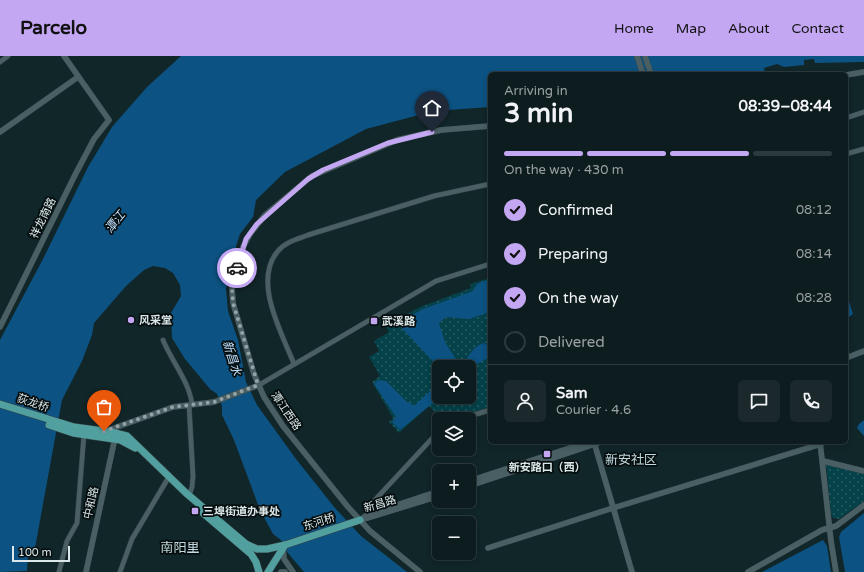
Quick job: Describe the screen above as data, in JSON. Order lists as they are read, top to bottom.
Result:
{
  "streets": {
    "main road": ["荻龙桥", "东河桥"],
    "street": [
      "祥龙南路",
      "潭江西路",
      "中和路",
      "新昌路"
    ]
  },
  "crossings": [
    ["潭江西路", "新昌路"],
    ["潭江西路", "东河桥"],
    ["新昌路", "东河桥"]
  ],
  "districts": ["新安社区", "南阳里"],
  "water": ["潭江", "新昌水"],
  "places": {
    "other": ["风采堂"],
    "transit": ["武溪路", "新安路口（西）", "三埠街道办事处"]
  },
  "scale_bar": "100 m",
  "page": {
    "header": "Parcelo",
    "nav": [
      "Home",
      "Map",
      "About",
      "Contact"
    ],
    "heading": ["3 min", "Arriving in", "08:39–08:44"],
    "panel": ["Sam", "Courier · 4.6"],
    "bar": "On the way · 430 m",
    "list": [
      ["Confirmed", "08:12"],
      ["Preparing", "08:14"],
      ["On the way", "08:28"],
      "Delivered"
    ],
    "map_buttons": ["+", "−"],
    "scale": "100 m"
  }
}
